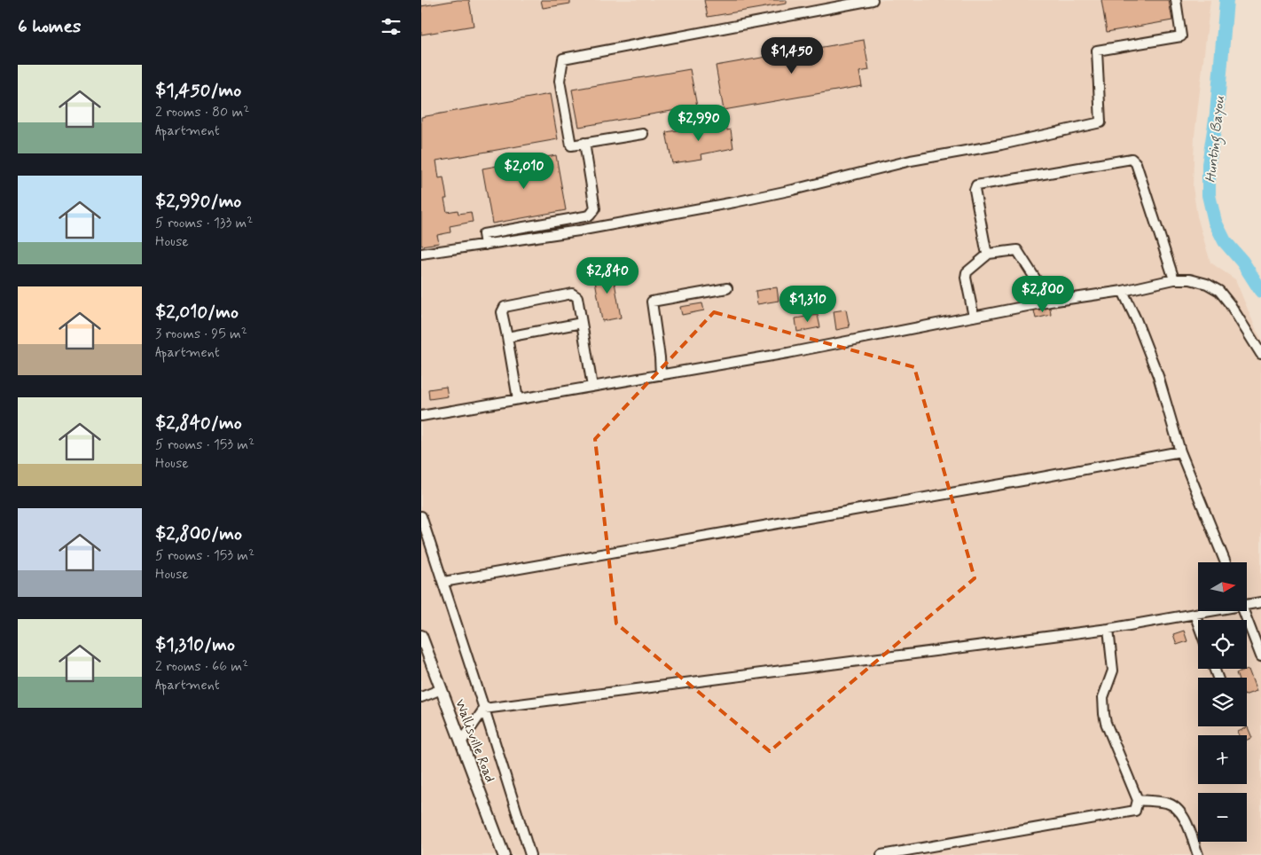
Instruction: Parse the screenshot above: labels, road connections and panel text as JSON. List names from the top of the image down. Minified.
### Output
{"streets":{"main road":["Wallisville Road"]},"water":["Hunting Bayou"],"north":"right","page":{"heading":"6 homes","price":["$1,450","$2,990","$2,010","$2,840","$2,800","$1,310"],"list":[{"name":"$1,450/mo","note":"2 rooms · 80 m² · Apartment"},{"name":"$2,990/mo","note":"5 rooms · 133 m² · House"},{"name":"$2,010/mo","note":"3 rooms · 95 m² · Apartment"},{"name":"$2,840/mo","note":"5 rooms · 153 m² · House"},{"name":"$2,800/mo","note":"5 rooms · 153 m² · House"},{"name":"$1,310/mo","note":"2 rooms · 66 m² · Apartment"}],"map_buttons":["+","−"]}}
